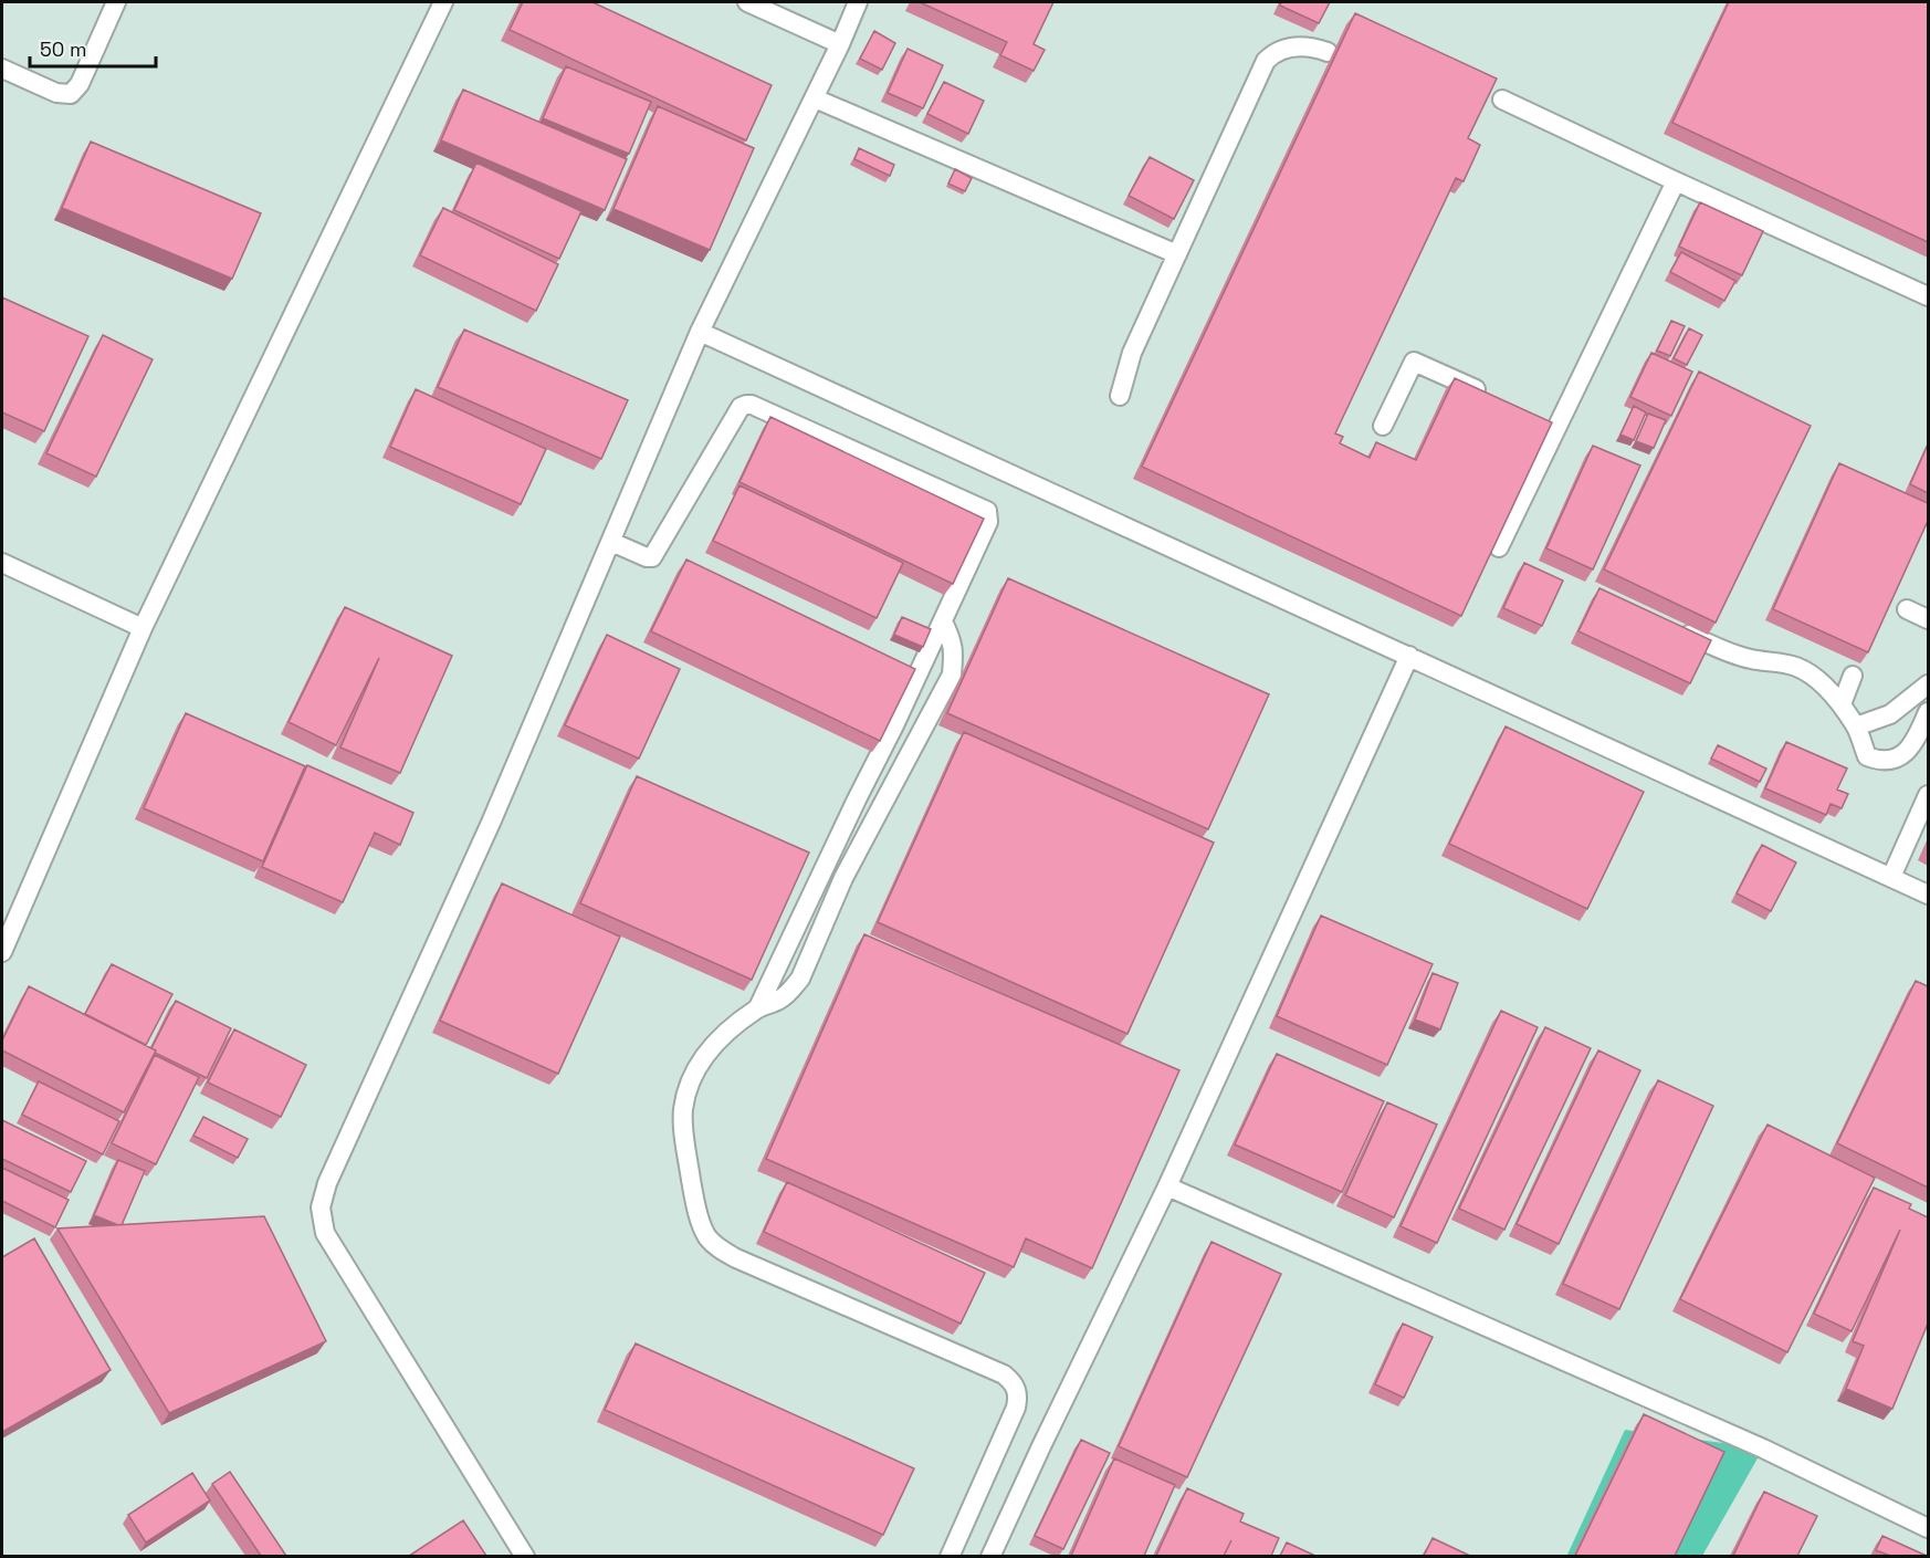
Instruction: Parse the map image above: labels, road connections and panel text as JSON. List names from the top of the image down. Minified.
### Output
{"scale_bar":"50 m"}
